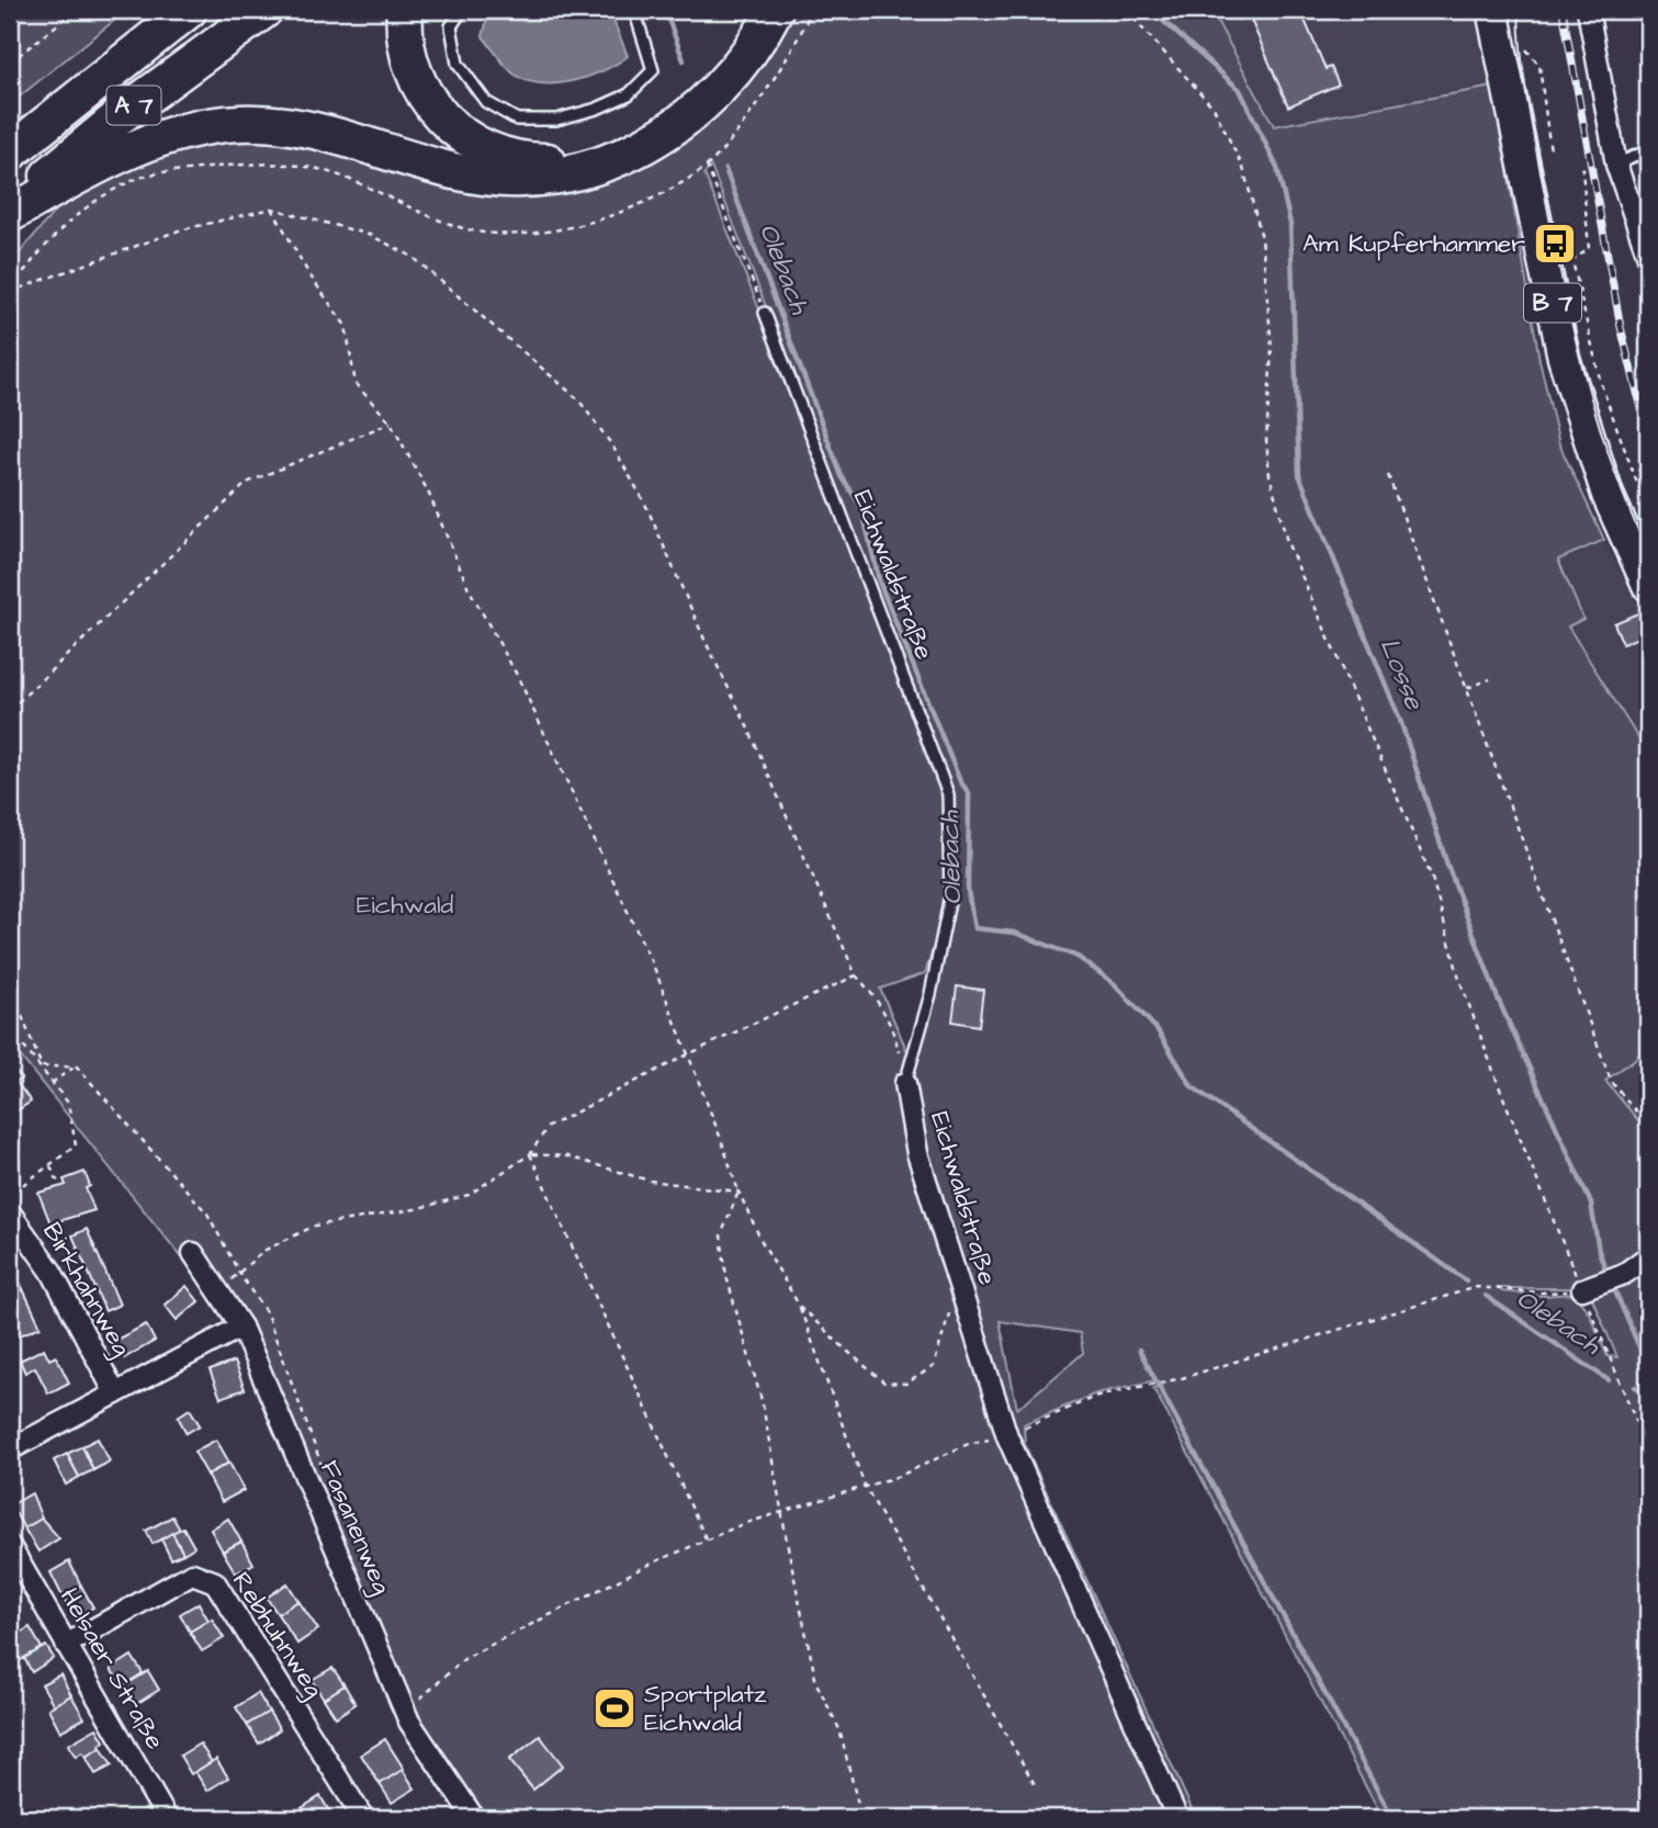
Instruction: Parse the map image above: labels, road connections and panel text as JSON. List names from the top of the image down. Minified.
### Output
{"streets":{"highway":["A 7"],"main road":["B 7"],"street":["Eichwaldstraße","Birkhahnweg","Fasanenweg","Rebhuhnweg","Helsaer Straße"]},"crossings":[["Rebhuhnweg","Helsaer Straße"]],"water":["Olebach","Losse"],"parks":["Eichwald"],"places":{"bus stop":["Am Kupferhammer"],"sports":["Sportplatz Eichwald"]}}
